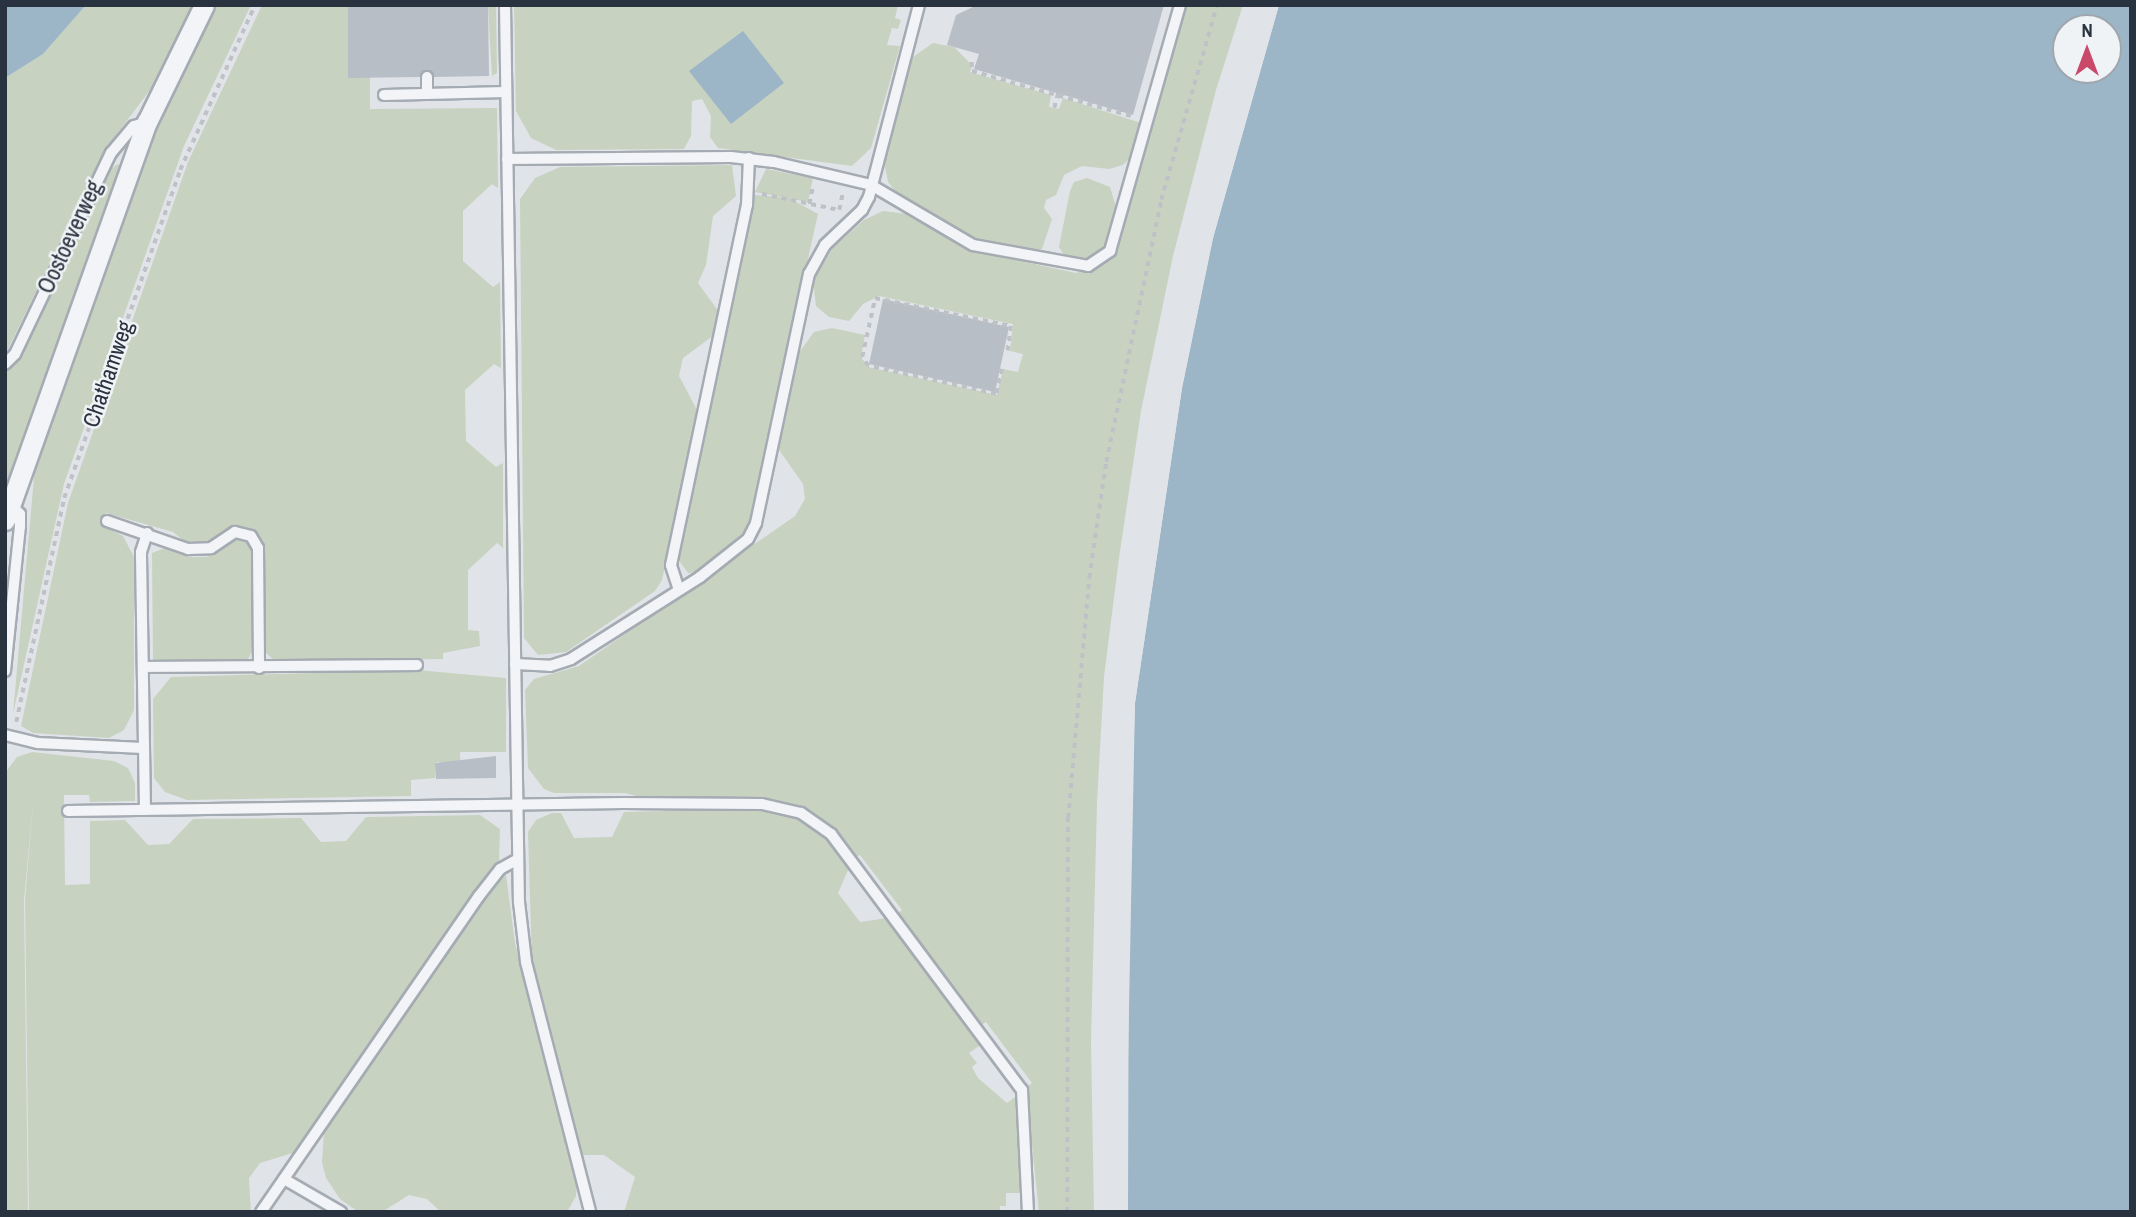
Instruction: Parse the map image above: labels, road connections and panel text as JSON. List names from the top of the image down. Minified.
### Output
{"streets":{"street":["Chathamweg"],"lane":["Oostoeverweg"]},"crossings":[["Oostoeverweg","Chathamweg"]],"north":"top"}
